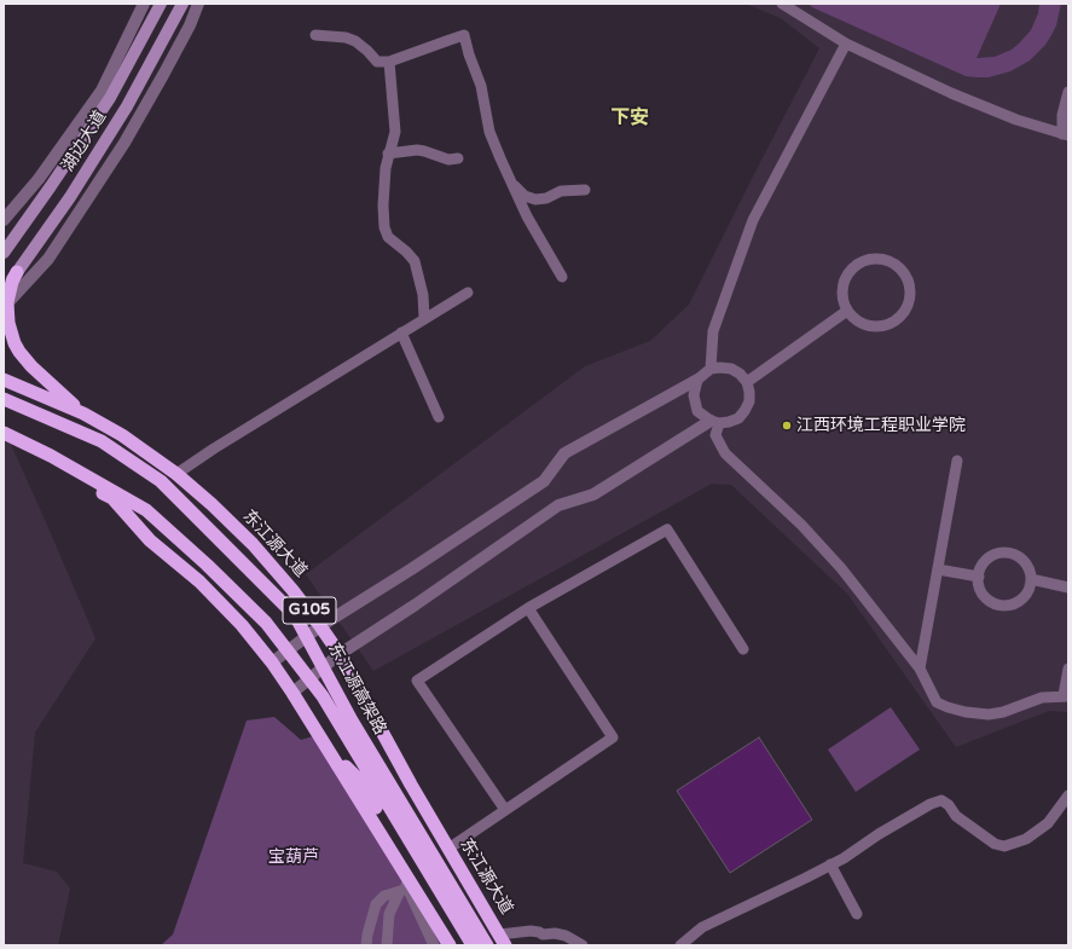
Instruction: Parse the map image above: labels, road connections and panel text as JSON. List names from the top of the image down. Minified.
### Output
{"streets":{"highway":["东江源大道","G105","东江源高架路"],"main road":["湖边大道"]},"districts":["下安"],"parks":["宝葫芦"],"places":["江西环境工程职业学院"]}
